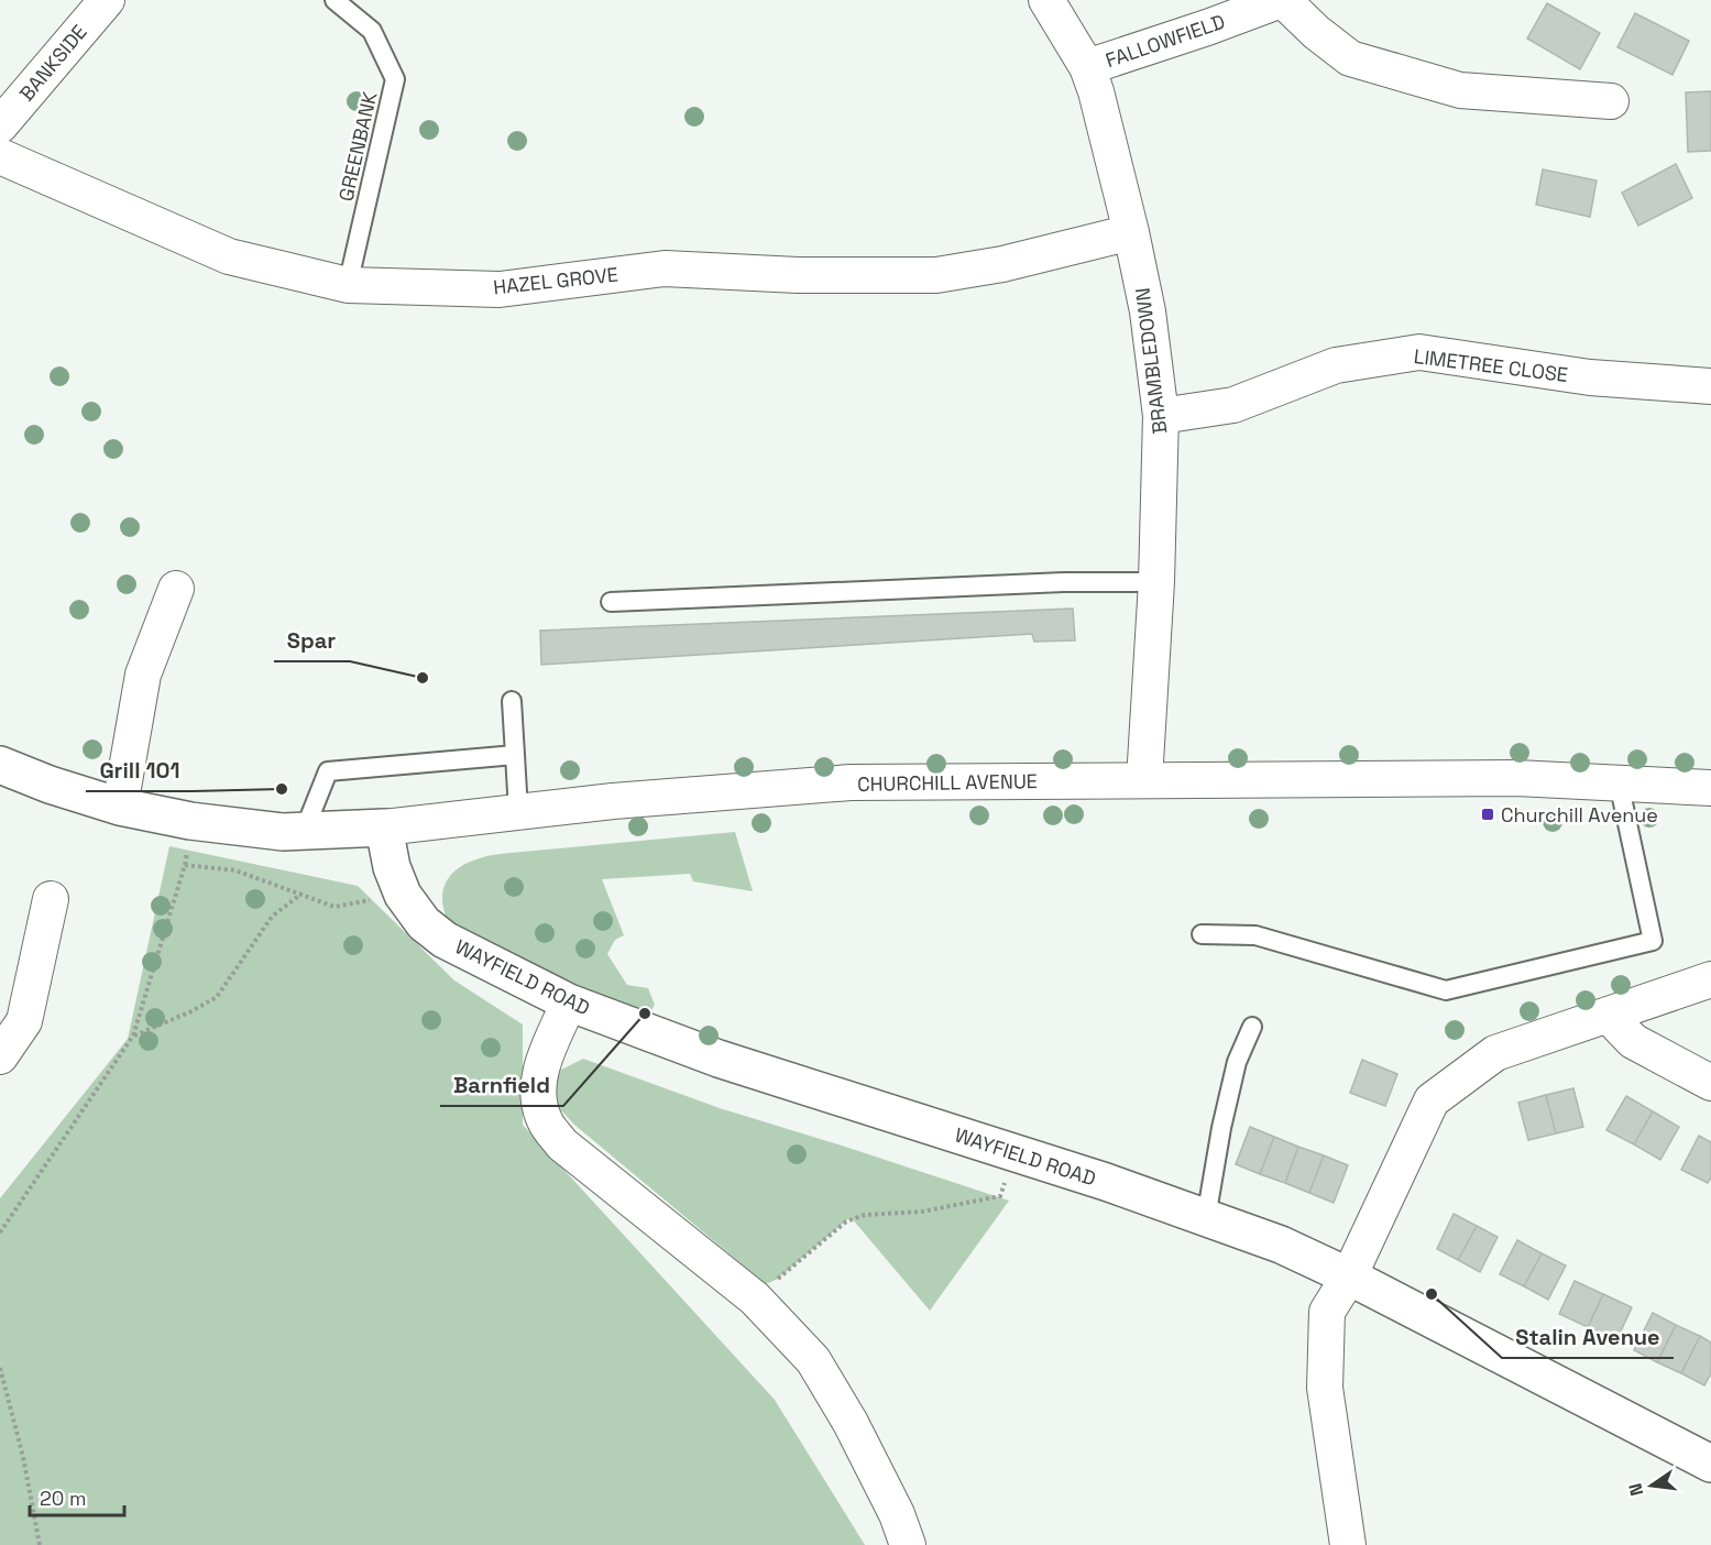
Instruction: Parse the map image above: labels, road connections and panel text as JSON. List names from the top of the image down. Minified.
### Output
{"streets":{"street":["FALLOWFIELD","BANKSIDE","HAZEL GROVE","BRAMBLEDOWN","LIMETREE CLOSE","CHURCHILL AVENUE","WAYFIELD ROAD"],"lane":["GREENBANK"]},"crossings":[["FALLOWFIELD","BRAMBLEDOWN"],["GREENBANK","HAZEL GROVE"],["HAZEL GROVE","BRAMBLEDOWN"],["BRAMBLEDOWN","LIMETREE CLOSE"],["BRAMBLEDOWN","CHURCHILL AVENUE"],["CHURCHILL AVENUE","WAYFIELD ROAD"]],"places":{"other":["Spar","Grill 101","Barnfield","Stalin Avenue"],"transit":["Churchill Avenue"]},"scale_bar":"20 m","north":"left"}
